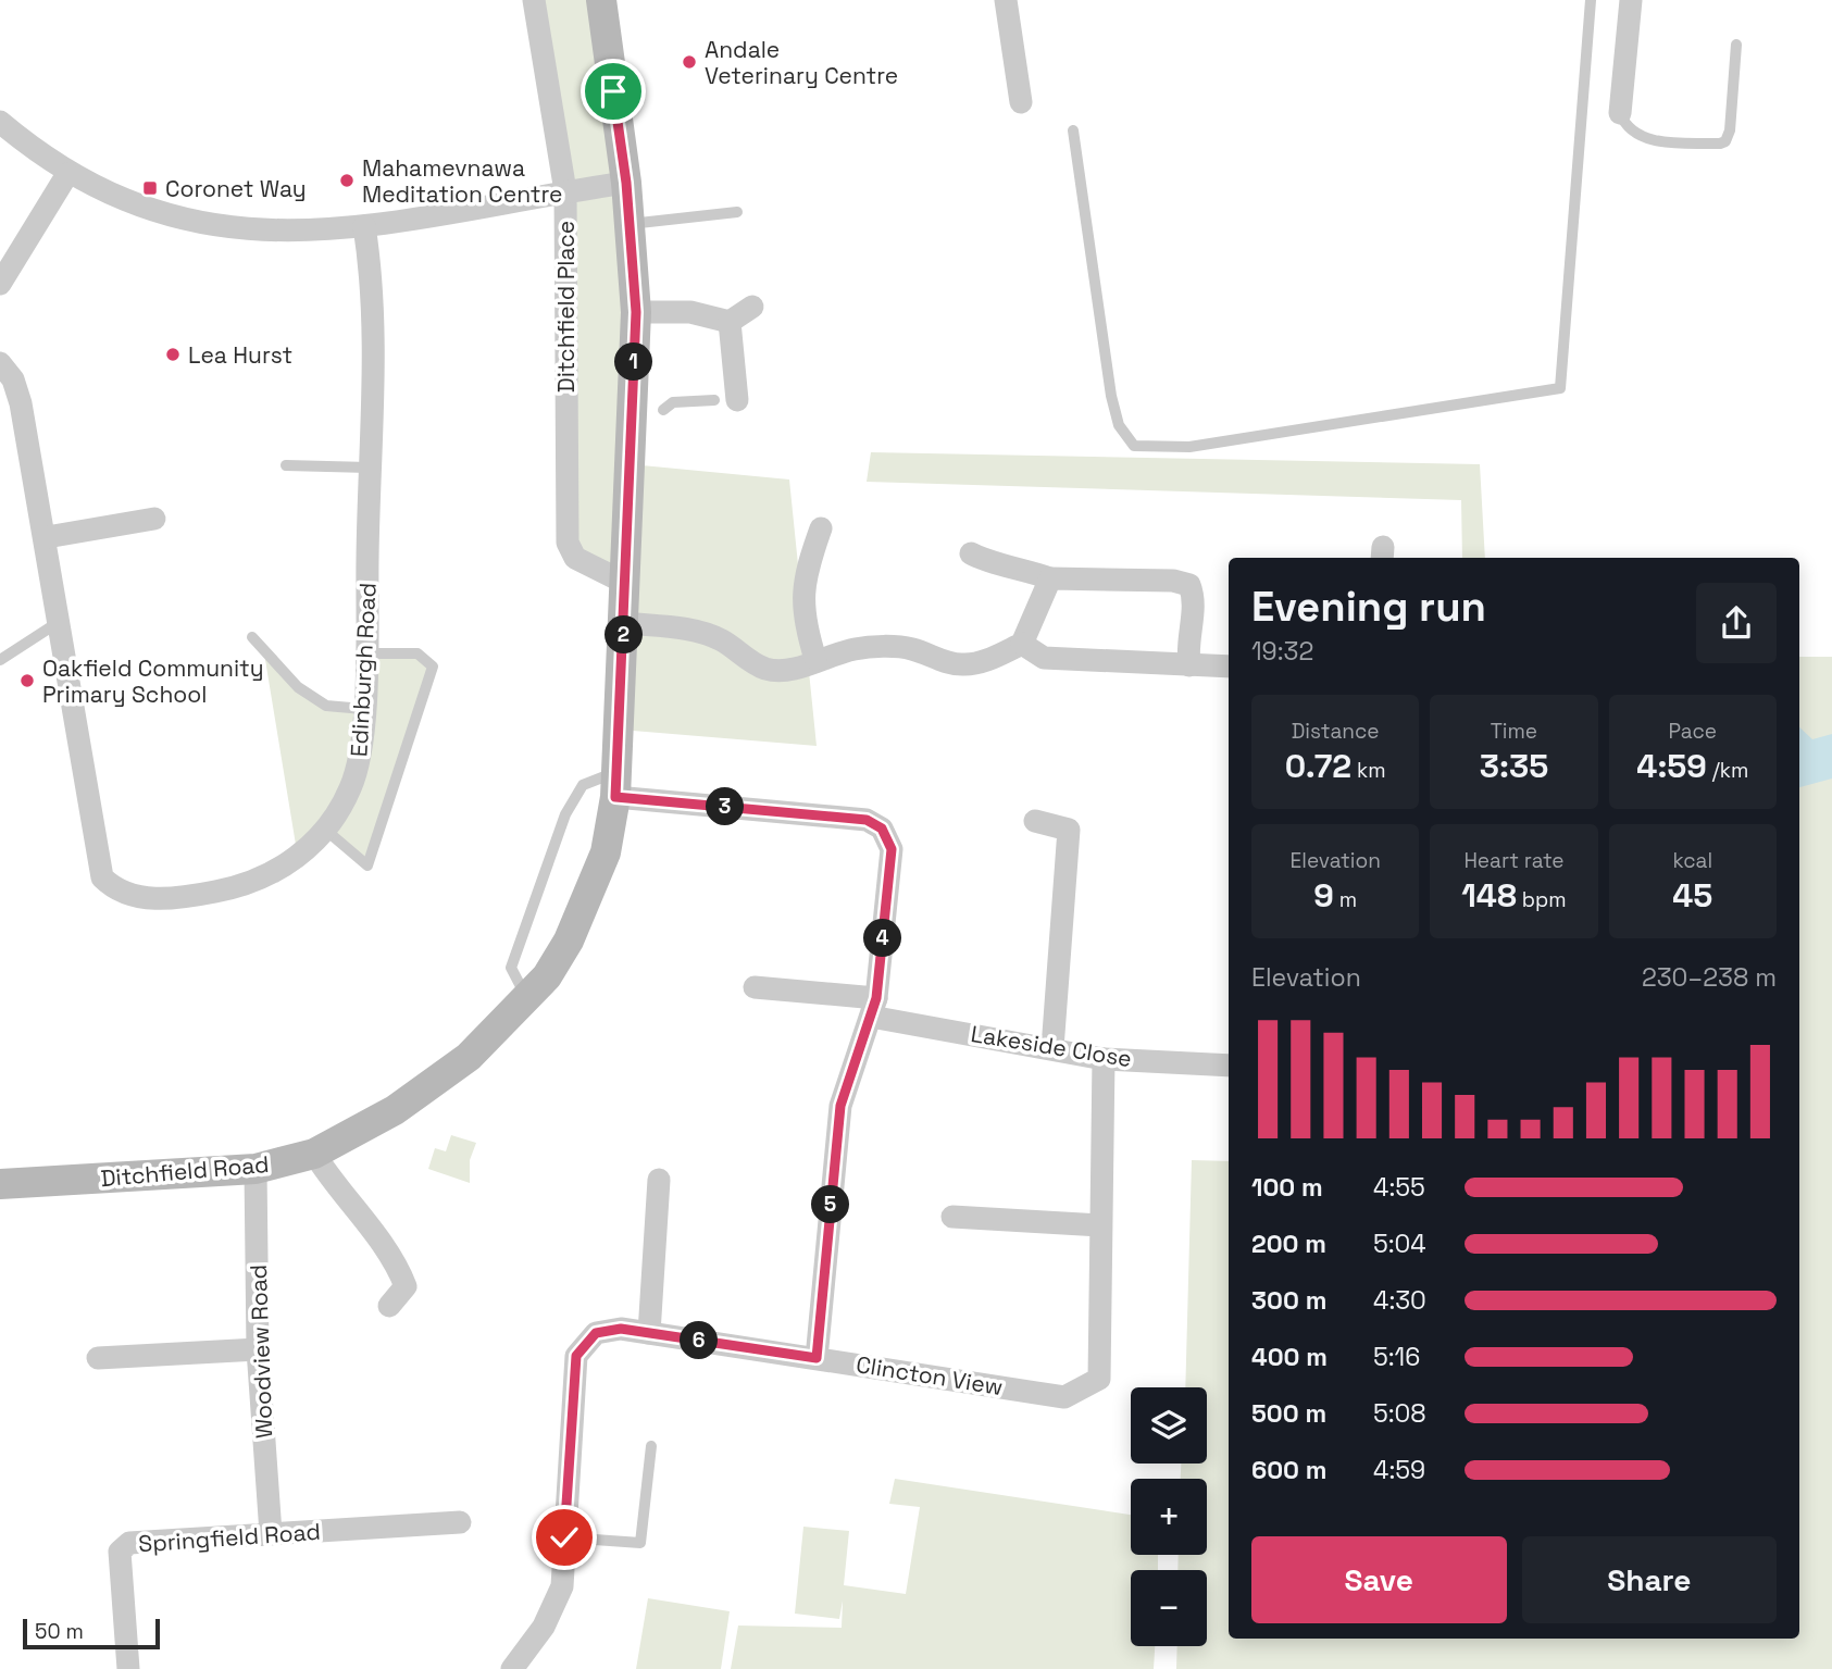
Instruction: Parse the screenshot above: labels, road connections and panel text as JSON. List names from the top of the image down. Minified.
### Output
{"streets":{"street":["Ditchfield Place","Edinburgh Road","Lakeside Close","Ditchfield Road","Woodview Road","Clincton View","Springfield Road"]},"crossings":[["Ditchfield Place","Ditchfield Road"],["Lakeside Close","Clincton View"],["Ditchfield Road","Woodview Road"],["Woodview Road","Springfield Road"]],"places":{"other":["Andale Veterinary Centre","Mahamevnawa Meditation Centre","Lea Hurst","Oakfield Community Primary School"],"transit":["Coronet Way"]},"scale_bar":"50 m","page":{"pins":["1","2","3","4","5","6"],"heading":["Evening run","19:32"],"stats":[["Distance","0.72 km"],["Time","3:35"],["Pace","4:59 /km"],["Elevation","9 m"],["Heart rate","148 bpm"],["kcal","45"]],"chart":["Elevation","230–238 m"],"list":[{"name":"100 m","note":"4:55"},{"name":"200 m","note":"5:04"},{"name":"300 m","note":"4:30"},{"name":"400 m","note":"5:16"},{"name":"500 m","note":"5:08"},{"name":"600 m","note":"4:59"}],"map_buttons":["+","−"],"buttons":["Save","Share"],"scale":"50 m"}}
